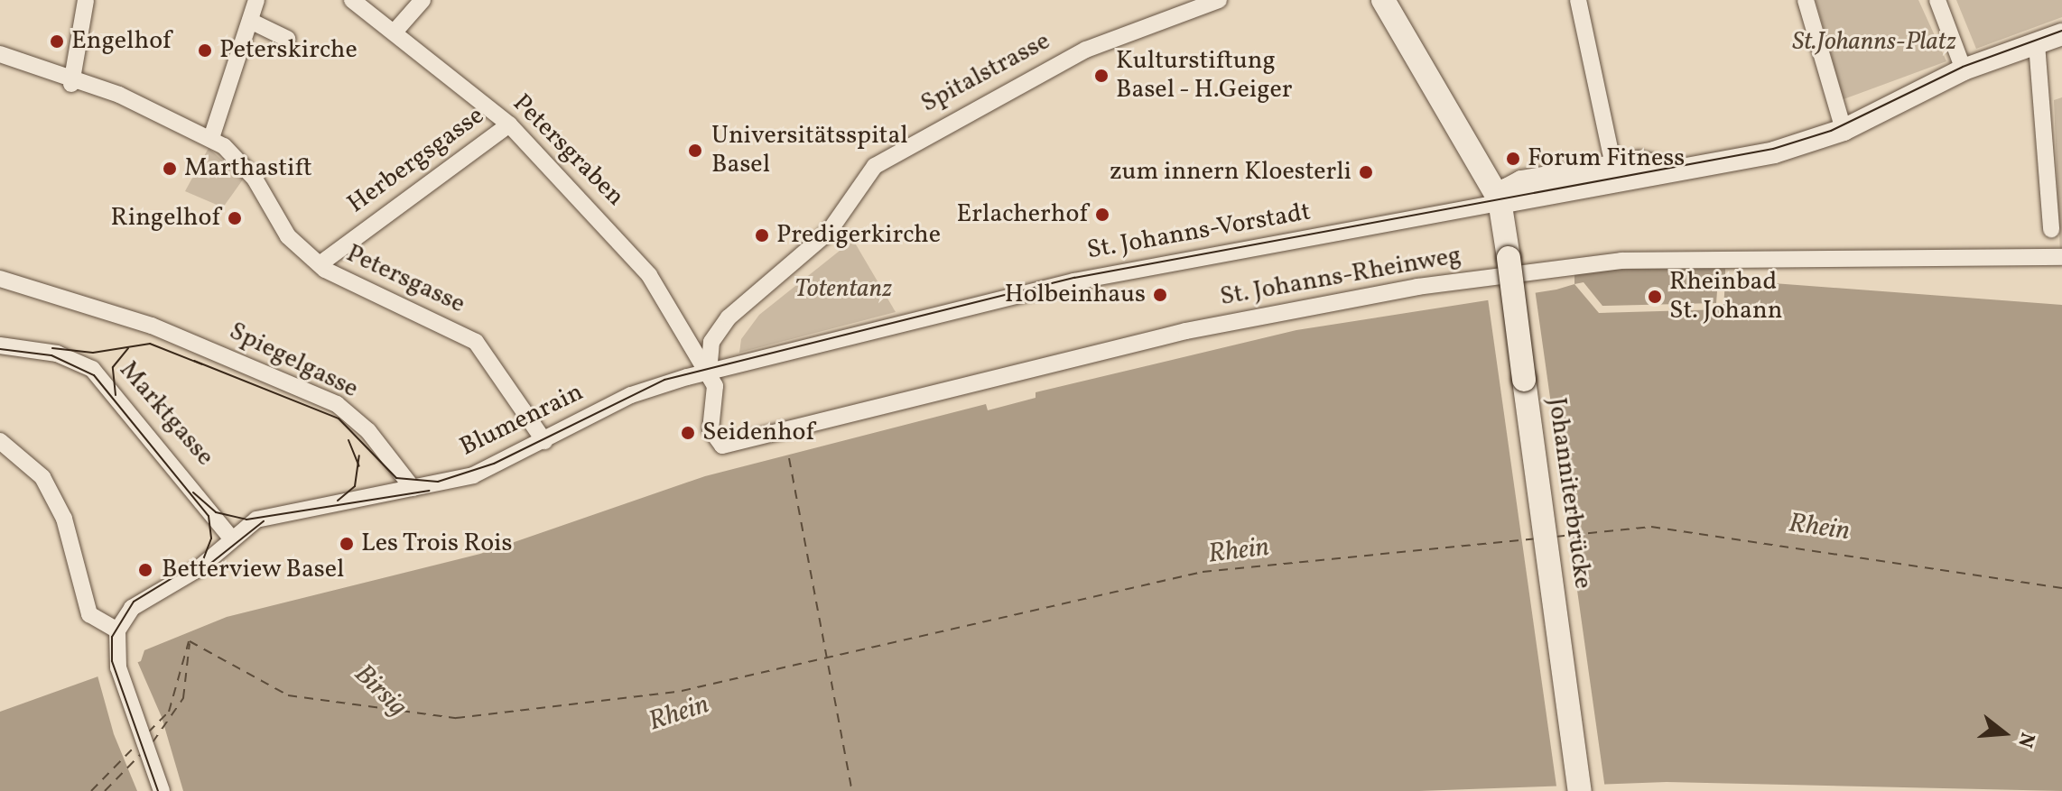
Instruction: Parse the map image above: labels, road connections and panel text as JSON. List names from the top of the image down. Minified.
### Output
{"streets":{"main road":["Johanniterbrücke"],"street":["Spitalstrasse","Petersgraben","Herbergsgasse","St. Johanns-Vorstadt","St. Johanns-Rheinweg","Petersgasse","Spiegelgasse","Marktgasse","Blumenrain"]},"crossings":[["Spitalstrasse","Petersgraben"],["Spitalstrasse","St. Johanns-Vorstadt"],["Spitalstrasse","St. Johanns-Rheinweg"],["Spitalstrasse","Blumenrain"],["Petersgraben","Herbergsgasse"],["Petersgraben","St. Johanns-Vorstadt"],["Petersgraben","St. Johanns-Rheinweg"],["Petersgraben","Blumenrain"],["Herbergsgasse","Petersgasse"],["St. Johanns-Vorstadt","St. Johanns-Rheinweg"],["St. Johanns-Vorstadt","Blumenrain"],["St. Johanns-Vorstadt","Johanniterbrücke"],["St. Johanns-Rheinweg","Blumenrain"],["Petersgasse","Blumenrain"],["Spiegelgasse","Blumenrain"],["Marktgasse","Blumenrain"]],"water":["Rhein","Birsig"],"parks":["St.Johanns-Platz","Totentanz"],"places":["Engelhof","Peterskirche","Kulturstiftung Basel - H.Geiger","Universitätsspital Basel","Forum Fitness","Marthastift","zum innern Kloesterli","Erlacherhof","Ringelhof","Predigerkirche","Holbeinhaus","Rheinbad St. Johann","Seidenhof","Les Trois Rois","Betterview Basel"],"north":"right"}
